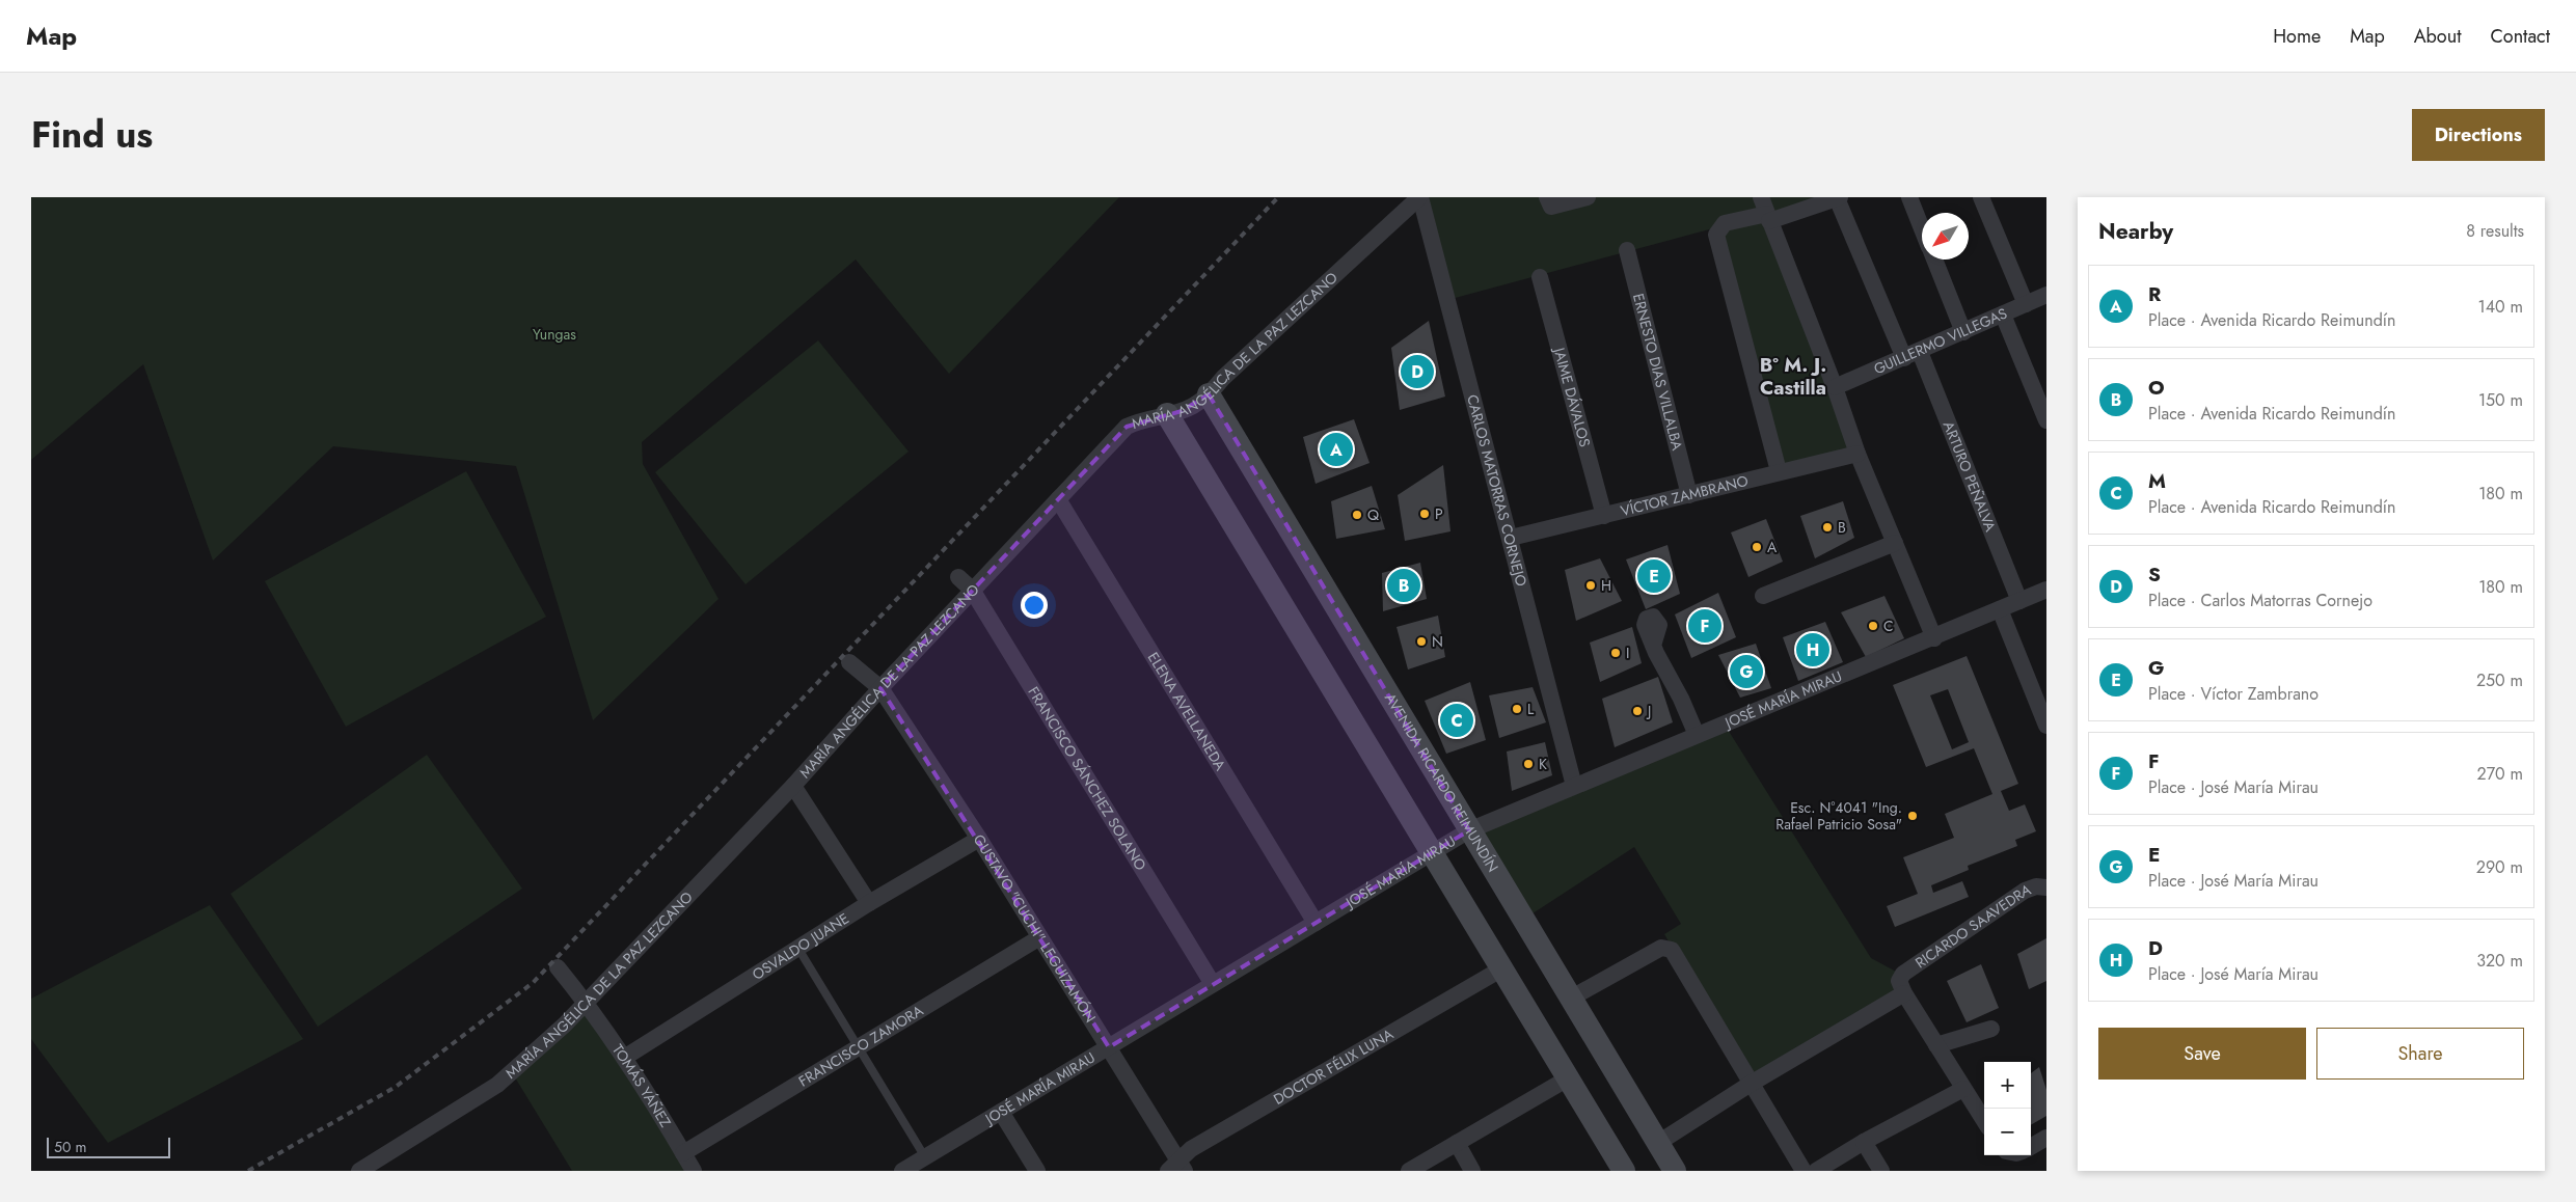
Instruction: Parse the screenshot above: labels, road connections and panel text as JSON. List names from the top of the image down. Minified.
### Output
{"streets":{"street":["GUILLERMO VILLEGAS","MARÍA ANGÉLICA DE LA PAZ LEZCANO","ERNESTO DIAS VILLALBA","JAIME DÁVALOS","ARTURO PEÑALVA","CARLOS MATORRAS CORNEJO","VÍCTOR ZAMBRANO","JOSÉ MARÍA MIRAU","ELENA AVELLANEDA","FRANCISCO SÁNCHEZ SOLANO","AVENIDA RICARDO REIMUNDÍN","RICARDO SAAVEDRA","GUSTAVO \"CUCHI\" LEGUIZAMÓN","OSVALDO JUANE","FRANCISCO ZAMORA","DOCTOR FÉLIX LUNA","TOMÁS YÁÑEZ"]},"crossings":[["GUILLERMO VILLEGAS","ARTURO PEÑALVA"],["MARÍA ANGÉLICA DE LA PAZ LEZCANO","CARLOS MATORRAS CORNEJO"],["MARÍA ANGÉLICA DE LA PAZ LEZCANO","ELENA AVELLANEDA"],["MARÍA ANGÉLICA DE LA PAZ LEZCANO","FRANCISCO SÁNCHEZ SOLANO"],["MARÍA ANGÉLICA DE LA PAZ LEZCANO","AVENIDA RICARDO REIMUNDÍN"],["MARÍA ANGÉLICA DE LA PAZ LEZCANO","GUSTAVO \"CUCHI\" LEGUIZAMÓN"],["MARÍA ANGÉLICA DE LA PAZ LEZCANO","TOMÁS YÁÑEZ"],["ERNESTO DIAS VILLALBA","VÍCTOR ZAMBRANO"],["JAIME DÁVALOS","VÍCTOR ZAMBRANO"],["ARTURO PEÑALVA","JOSÉ MARÍA MIRAU"],["CARLOS MATORRAS CORNEJO","VÍCTOR ZAMBRANO"],["CARLOS MATORRAS CORNEJO","JOSÉ MARÍA MIRAU"],["JOSÉ MARÍA MIRAU","ELENA AVELLANEDA"],["JOSÉ MARÍA MIRAU","FRANCISCO SÁNCHEZ SOLANO"],["JOSÉ MARÍA MIRAU","AVENIDA RICARDO REIMUNDÍN"],["JOSÉ MARÍA MIRAU","GUSTAVO \"CUCHI\" LEGUIZAMÓN"],["GUSTAVO \"CUCHI\" LEGUIZAMÓN","OSVALDO JUANE"],["GUSTAVO \"CUCHI\" LEGUIZAMÓN","FRANCISCO ZAMORA"],["GUSTAVO \"CUCHI\" LEGUIZAMÓN","DOCTOR FÉLIX LUNA"],["OSVALDO JUANE","TOMÁS YÁÑEZ"],["FRANCISCO ZAMORA","TOMÁS YÁÑEZ"]],"districts":["Bº M. J. Castilla"],"parks":["Yungas"],"places":["P","Q","B","A","H","C","N","I","L","J","K","Esc. N°4041 \"Ing. Rafael Patricio Sosa\""],"scale_bar":"50 m","north":"bottom left","page":{"header":"Map","nav":["Home","Map","About","Contact"],"title":"Find us","buttons":["Directions",["Save","Share"]],"heading":["Nearby","8 results"],"list":[{"mark":"A","name":"R","note":"Place · Avenida Ricardo Reimundín","value":"140 m"},{"mark":"B","name":"O","note":"Place · Avenida Ricardo Reimundín","value":"150 m"},{"mark":"C","name":"M","note":"Place · Avenida Ricardo Reimundín","value":"180 m"},{"mark":"D","name":"S","note":"Place · Carlos Matorras Cornejo","value":"180 m"},{"mark":"E","name":"G","note":"Place · Víctor Zambrano","value":"250 m"},{"mark":"F","name":"F","note":"Place · José María Mirau","value":"270 m"},{"mark":"G","name":"E","note":"Place · José María Mirau","value":"290 m"},{"mark":"H","name":"D","note":"Place · José María Mirau","value":"320 m"}],"pins":["D","A","E","B","F","H","G","C"],"map_buttons":["+","−"],"scale":"50 m"}}
